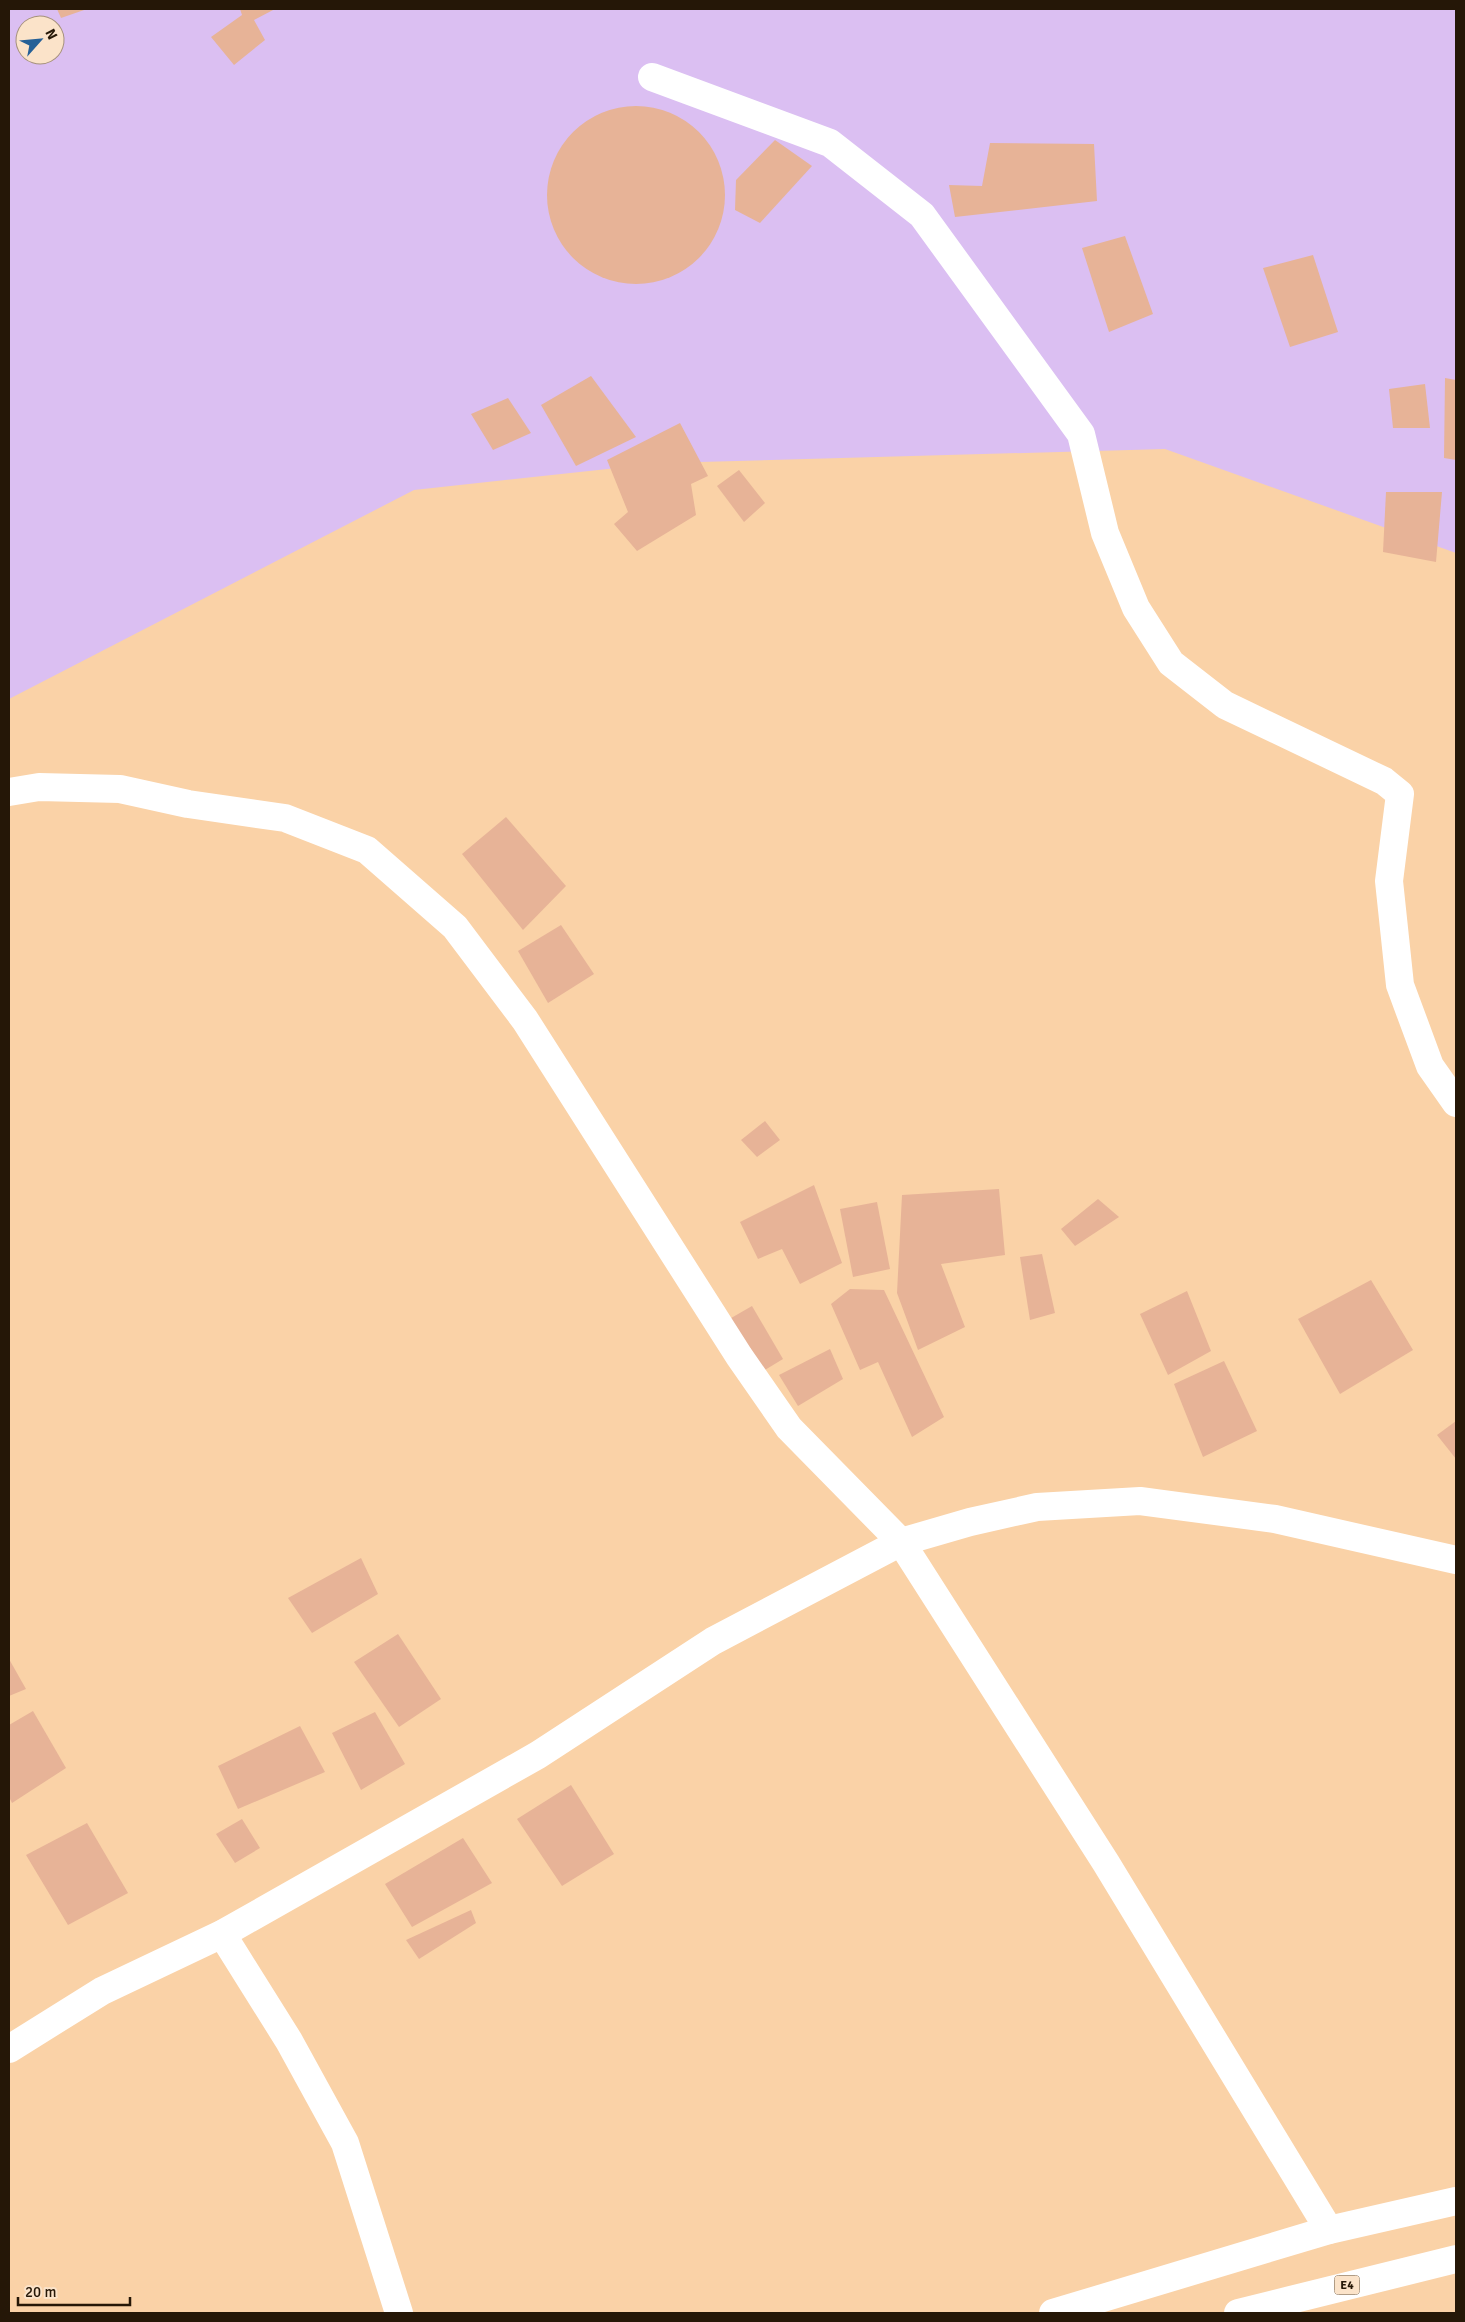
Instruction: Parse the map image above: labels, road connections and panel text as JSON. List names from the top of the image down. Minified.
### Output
{"streets":{"main road":["E4"]},"scale_bar":"20 m","north":"top right"}
